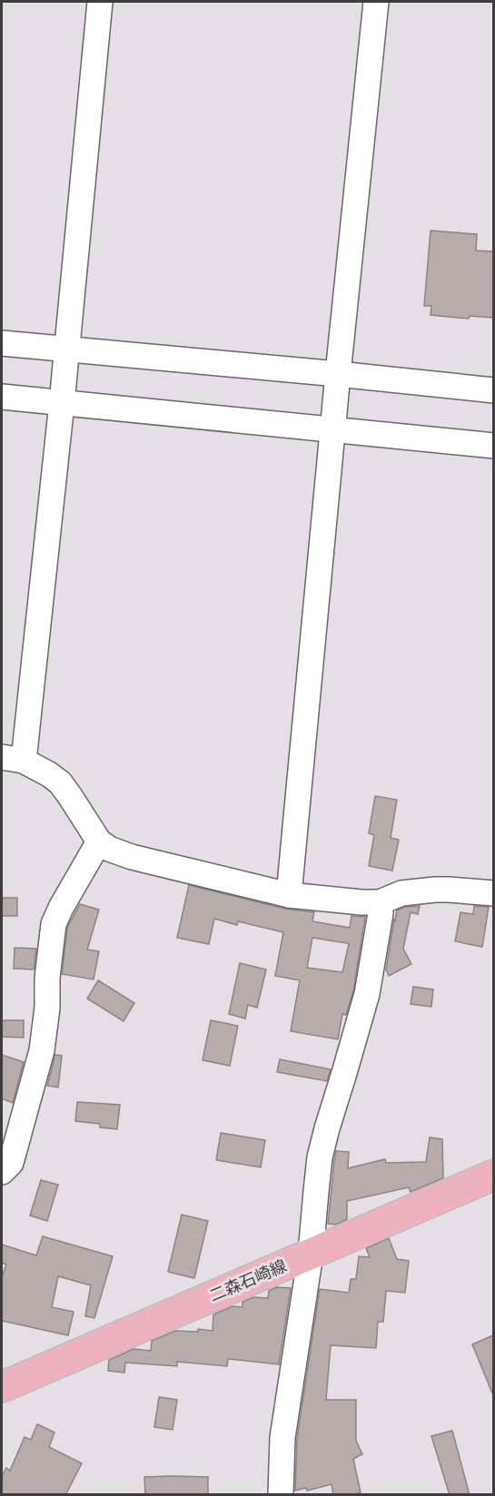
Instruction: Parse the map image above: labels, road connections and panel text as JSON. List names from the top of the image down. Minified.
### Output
{"streets":{"main road":["二森石崎線"]}}
